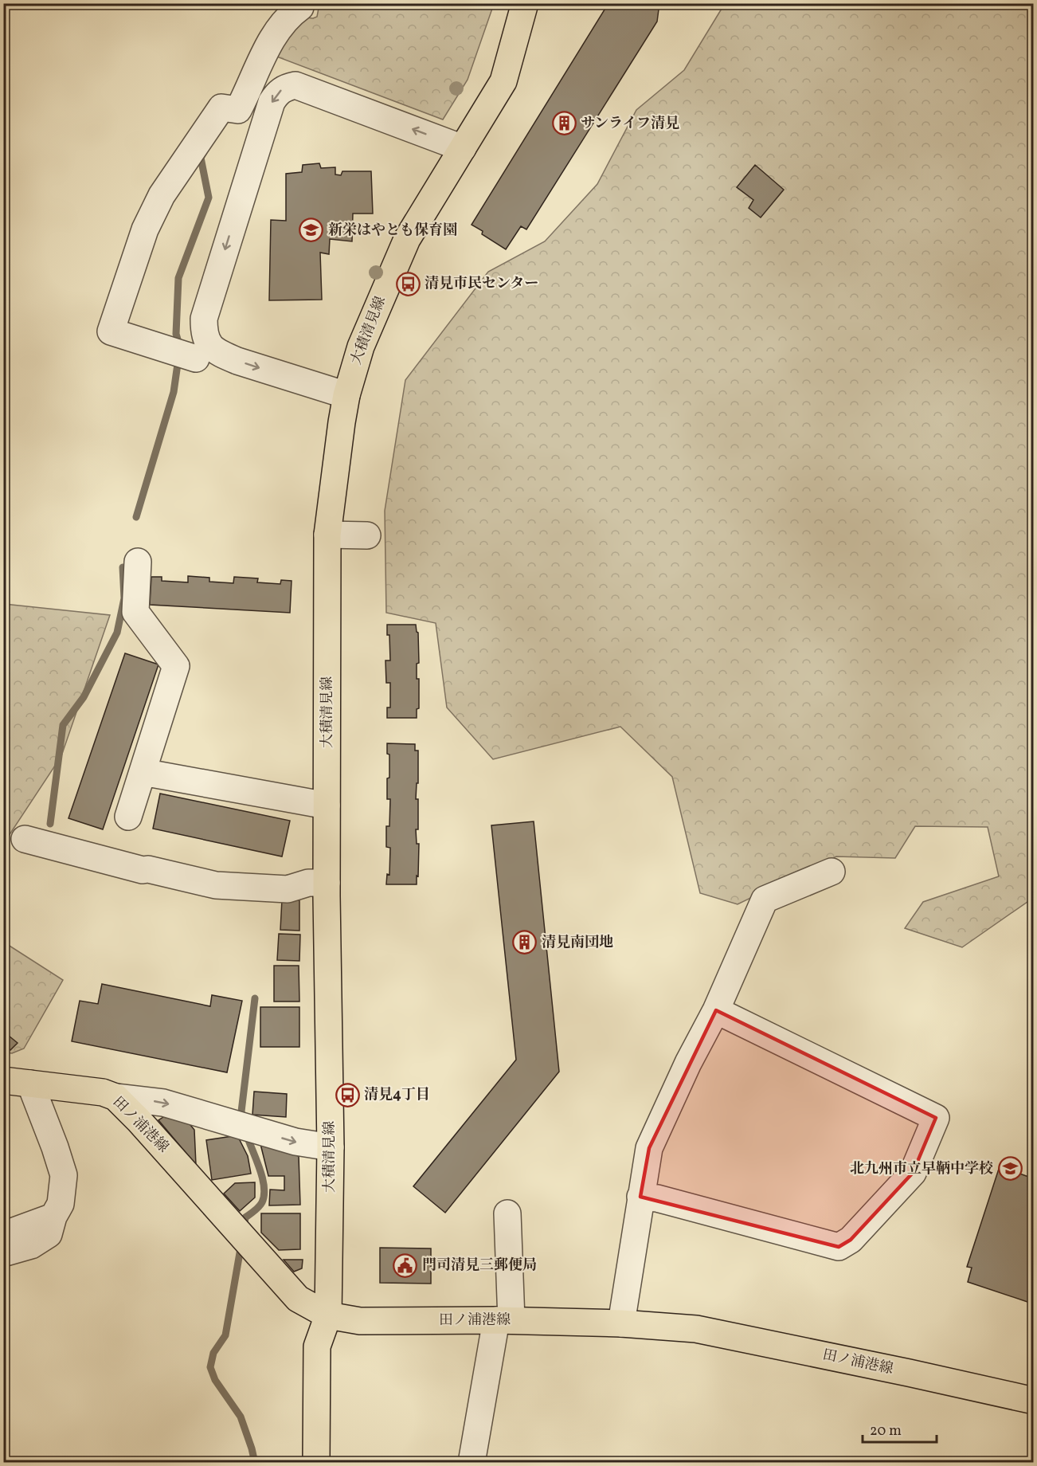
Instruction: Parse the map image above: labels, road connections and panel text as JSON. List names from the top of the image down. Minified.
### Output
{"streets":{"main road":["大積清見線","田ノ浦港線"]},"crossings":[["大積清見線","田ノ浦港線"]],"places":{"building":["サンライフ清見","清見南団地"],"school or university":["新栄はやとも保育園","北九州市立早鞆中学校"],"bus stop":["清見市民センター","清見4丁目"],"public building":["門司清見三郵便局"]},"scale_bar":"20 m"}
